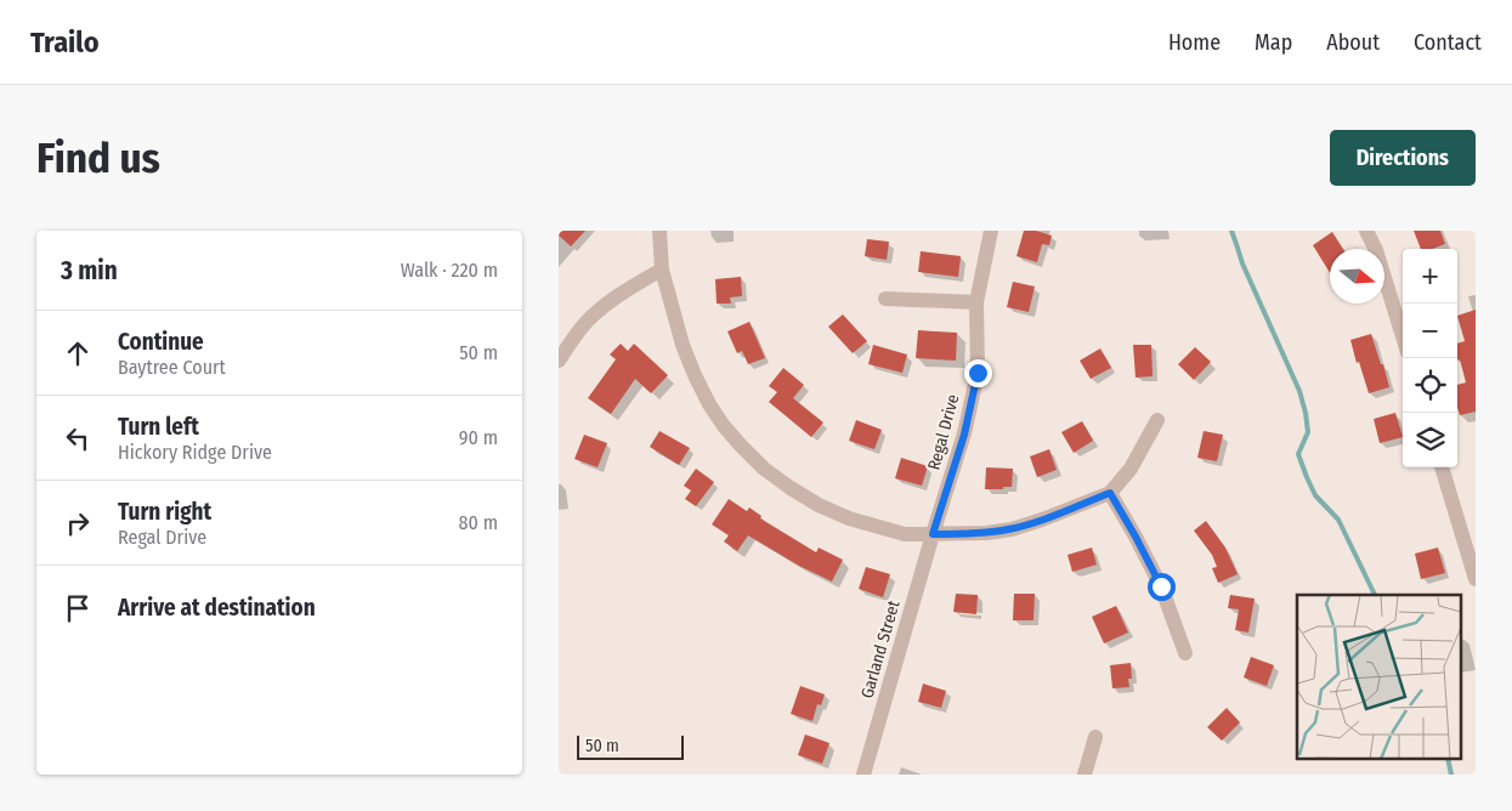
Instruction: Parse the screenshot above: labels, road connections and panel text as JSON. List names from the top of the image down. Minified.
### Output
{"streets":{"street":["Regal Drive","Garland Street"]},"crossings":[["Regal Drive","Garland Street"]],"scale_bar":"50 m","north":"right","page":{"header":"Trailo","nav":["Home","Map","About","Contact"],"buttons":"Directions","title":"Find us","heading":["3 min","Walk · 220 m"],"map_buttons":["+","−"],"list":[["Continue","Baytree Court","50 m"],["Turn left","Hickory Ridge Drive","90 m"],["Turn right","Regal Drive","80 m"],"Arrive at destination"],"scale":"50 m"}}
